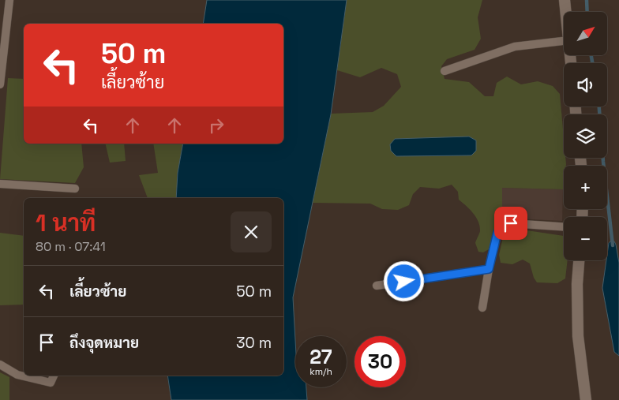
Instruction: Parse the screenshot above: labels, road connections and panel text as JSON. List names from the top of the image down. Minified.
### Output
{"north":"top right","page":{"map_buttons":["+","−"],"turn":["50 m","เลี้ยวซ้าย"],"heading":["1 นาที","80 m · 07:41"],"list":[{"name":"เลี้ยวซ้าย","value":"50 m"},{"name":"ถึงจุดหมาย","value":"30 m"}],"speed":"27 km/h","limit":"30"}}
